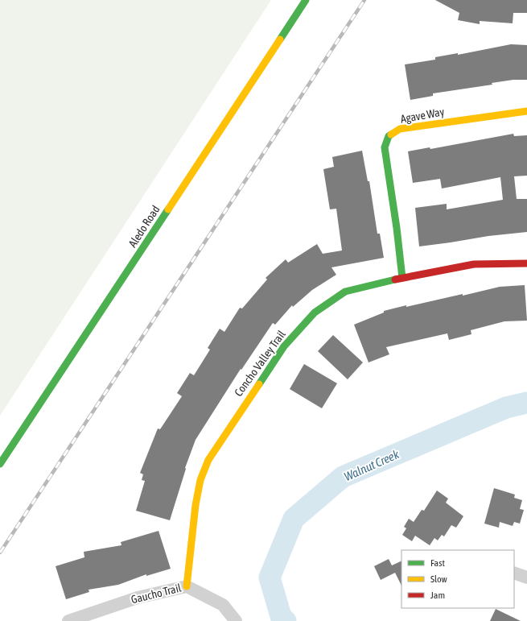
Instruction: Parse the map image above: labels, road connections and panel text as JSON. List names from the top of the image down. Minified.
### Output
{"streets":{"street":["Agave Way","Aledo Road","Concho Valley Trail","Gaucho Trail"]},"crossings":[["Agave Way","Concho Valley Trail"],["Concho Valley Trail","Gaucho Trail"]],"water":["Walnut Creek"],"legend":["Fast","Slow","Jam"]}
